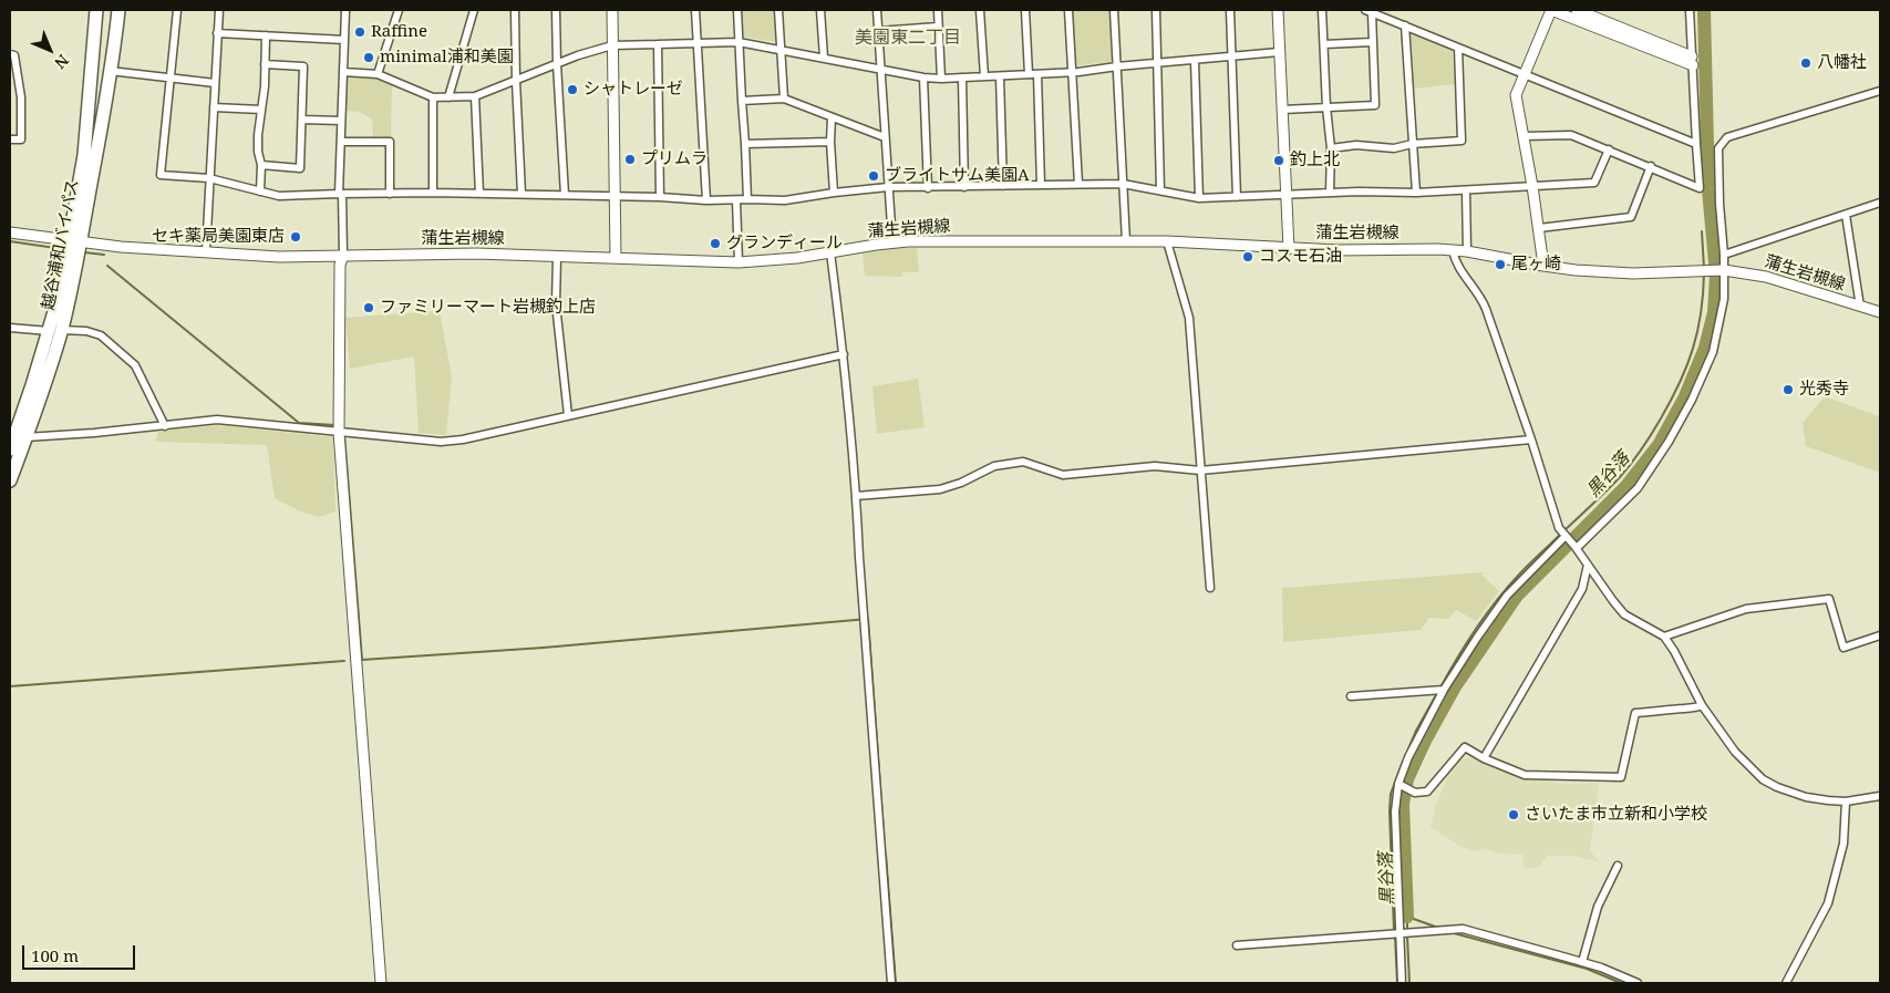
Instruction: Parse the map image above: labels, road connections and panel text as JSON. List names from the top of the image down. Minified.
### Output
{"streets":{"highway":["越谷浦和バイパス"],"main road":["蒲生岩槻線"]},"crossings":[["蒲生岩槻線","越谷浦和バイパス"]],"districts":["美園東二丁目"],"water":["黒谷落"],"places":["Raffine","minimal浦和美園","八幡社","シャトレーゼ","プリムラ","釣上北","ブライトサム美園A","セキ薬局美園東店","グランディール","コスモ石油","尾ヶ崎","ファミリーマート岩槻釣上店","光秀寺","さいたま市立新和小学校"],"scale_bar":"100 m","north":"bottom right"}
